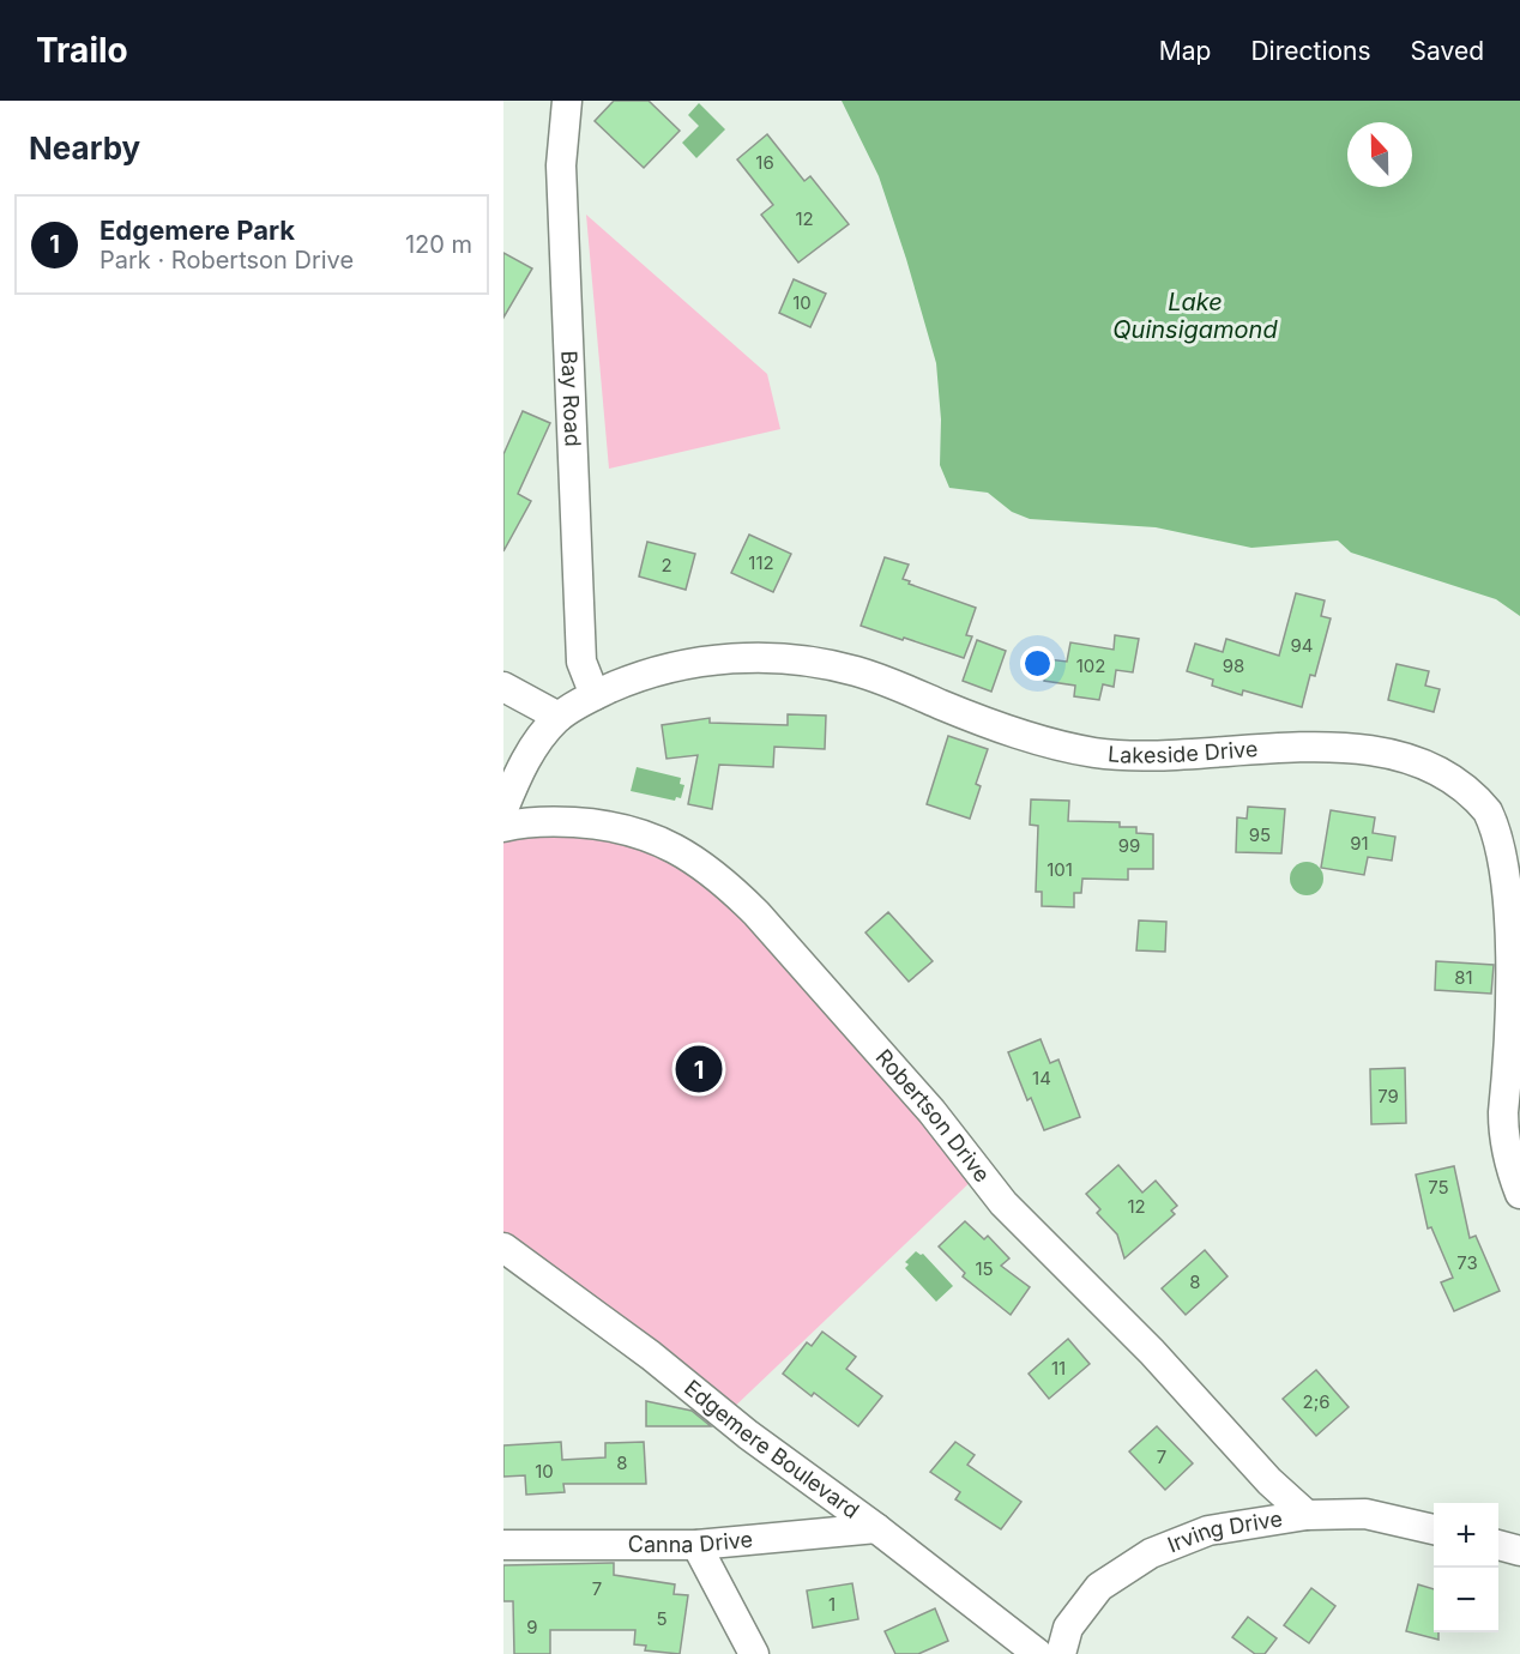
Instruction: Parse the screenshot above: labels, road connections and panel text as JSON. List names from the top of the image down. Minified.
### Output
{"streets":{"street":["Bay Road","Lakeside Drive","Robertson Drive","Edgemere Boulevard","Irving Drive","Canna Drive"]},"crossings":[["Bay Road","Lakeside Drive"],["Robertson Drive","Irving Drive"],["Edgemere Boulevard","Canna Drive"]],"water":["Lake Quinsigamond"],"house_numbers":["16","12","10","112","2","94","102","98","95","91","99","101","81","14","79","75","12","73","15","8","11","2;6","7","8","10","7","1","5","9"],"north":"top","page":{"header":"Trailo","nav":["Map","Directions","Saved"],"heading":"Nearby","list":[{"mark":"1","name":"Edgemere Park","note":"Park · Robertson Drive","value":"120 m"}],"pins":"1","map_buttons":["+","−"]}}
